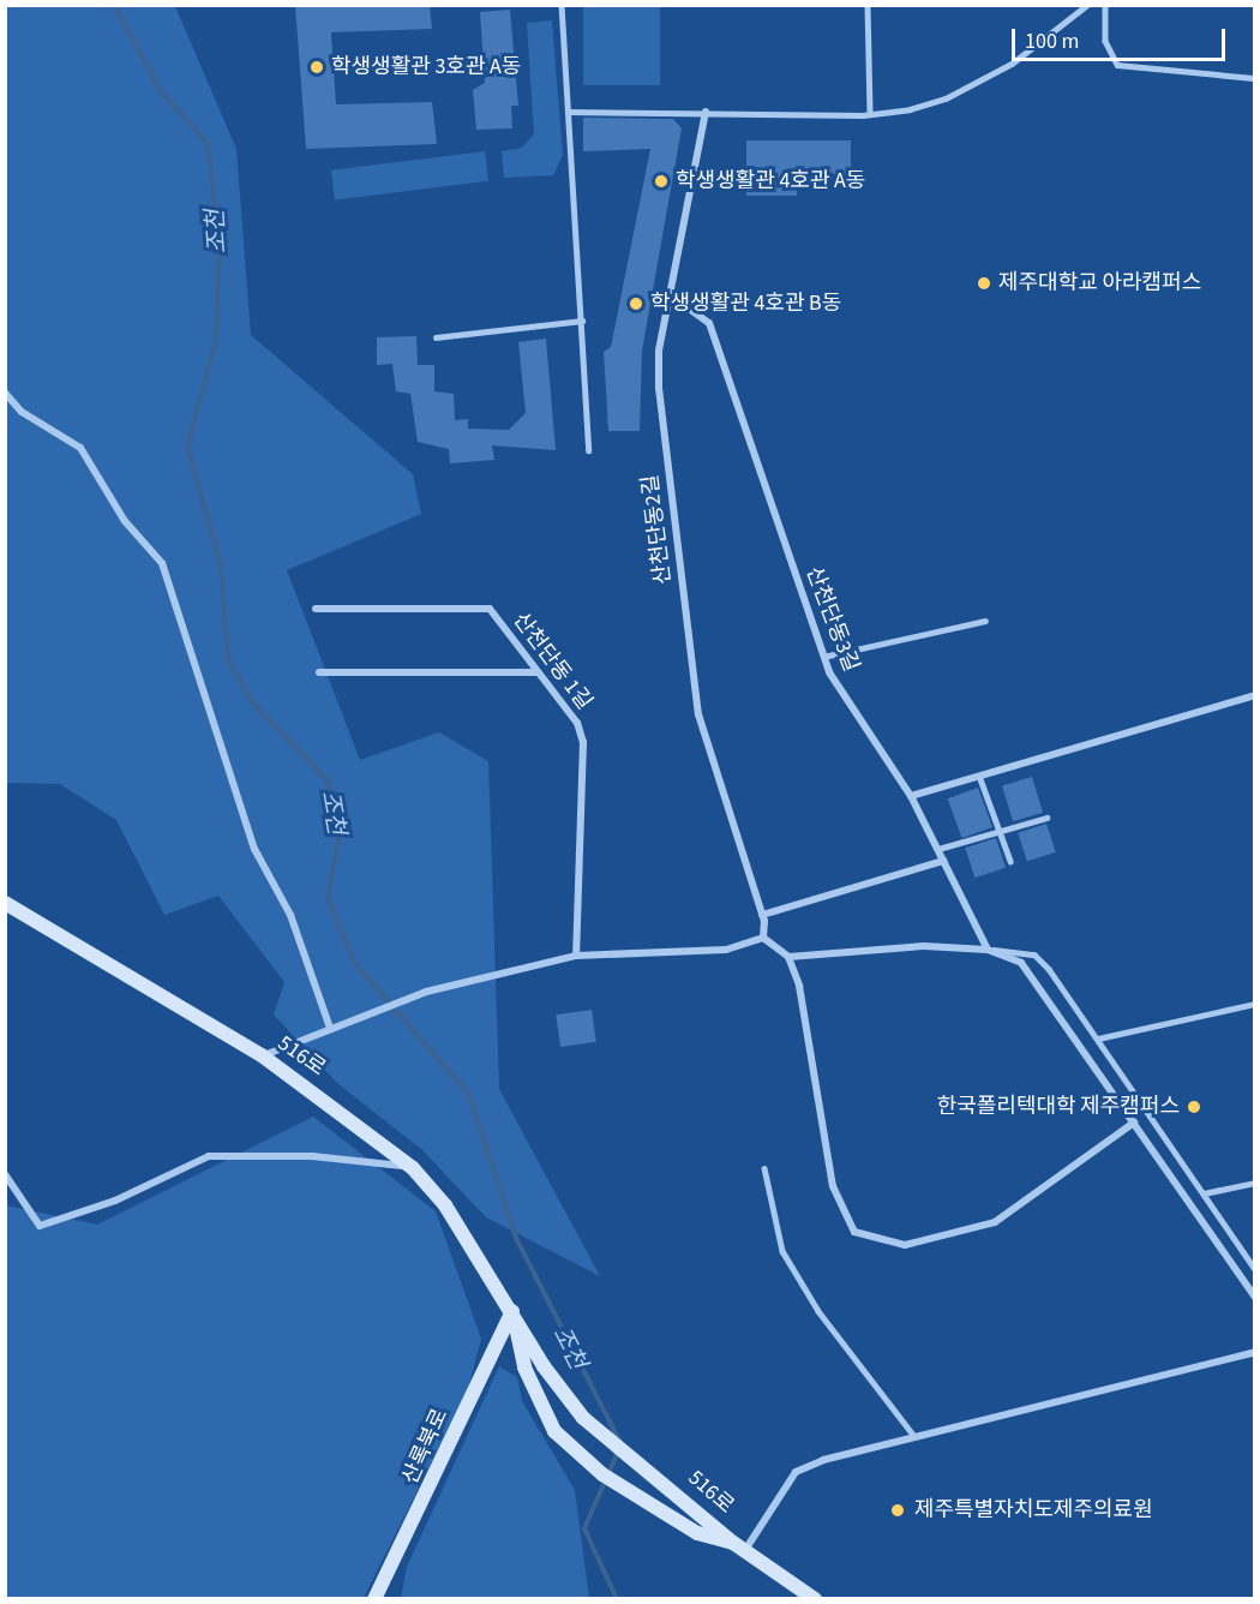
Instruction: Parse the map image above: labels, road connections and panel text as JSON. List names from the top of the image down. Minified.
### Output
{"streets":{"main road":["516로","산록북로"],"street":["산천단동2길","산천단동3길","산천단동 1길"]},"crossings":[["산천단동2길","산천단동3길"],["516로","산록북로"]],"water":["조천"],"places":["학생생활관 3호관 A동","학생생활관 4호관 A동","제주대학교 아라캠퍼스","학생생활관 4호관 B동","한국폴리텍대학 제주캠퍼스","제주특별자치도제주의료원"],"scale_bar":"100 m"}
